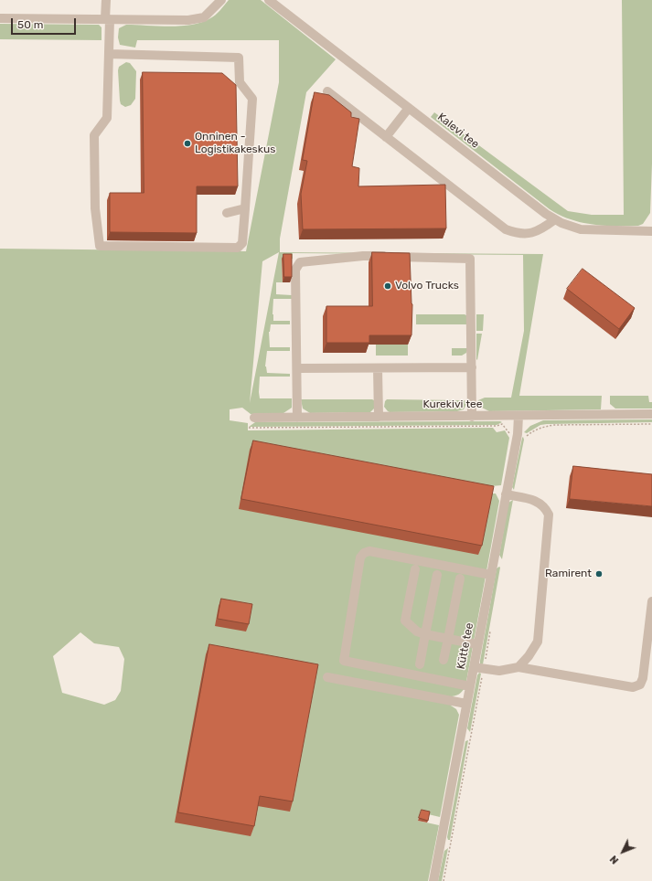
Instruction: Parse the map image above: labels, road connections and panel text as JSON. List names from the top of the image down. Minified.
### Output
{"streets":{"street":["Kalevi tee","Kurekivi tee","Kütte tee"]},"crossings":[["Kurekivi tee","Kütte tee"]],"places":["Onninen - Logistikakeskus","Volvo Trucks","Ramirent"],"scale_bar":"50 m","north":"bottom left"}
